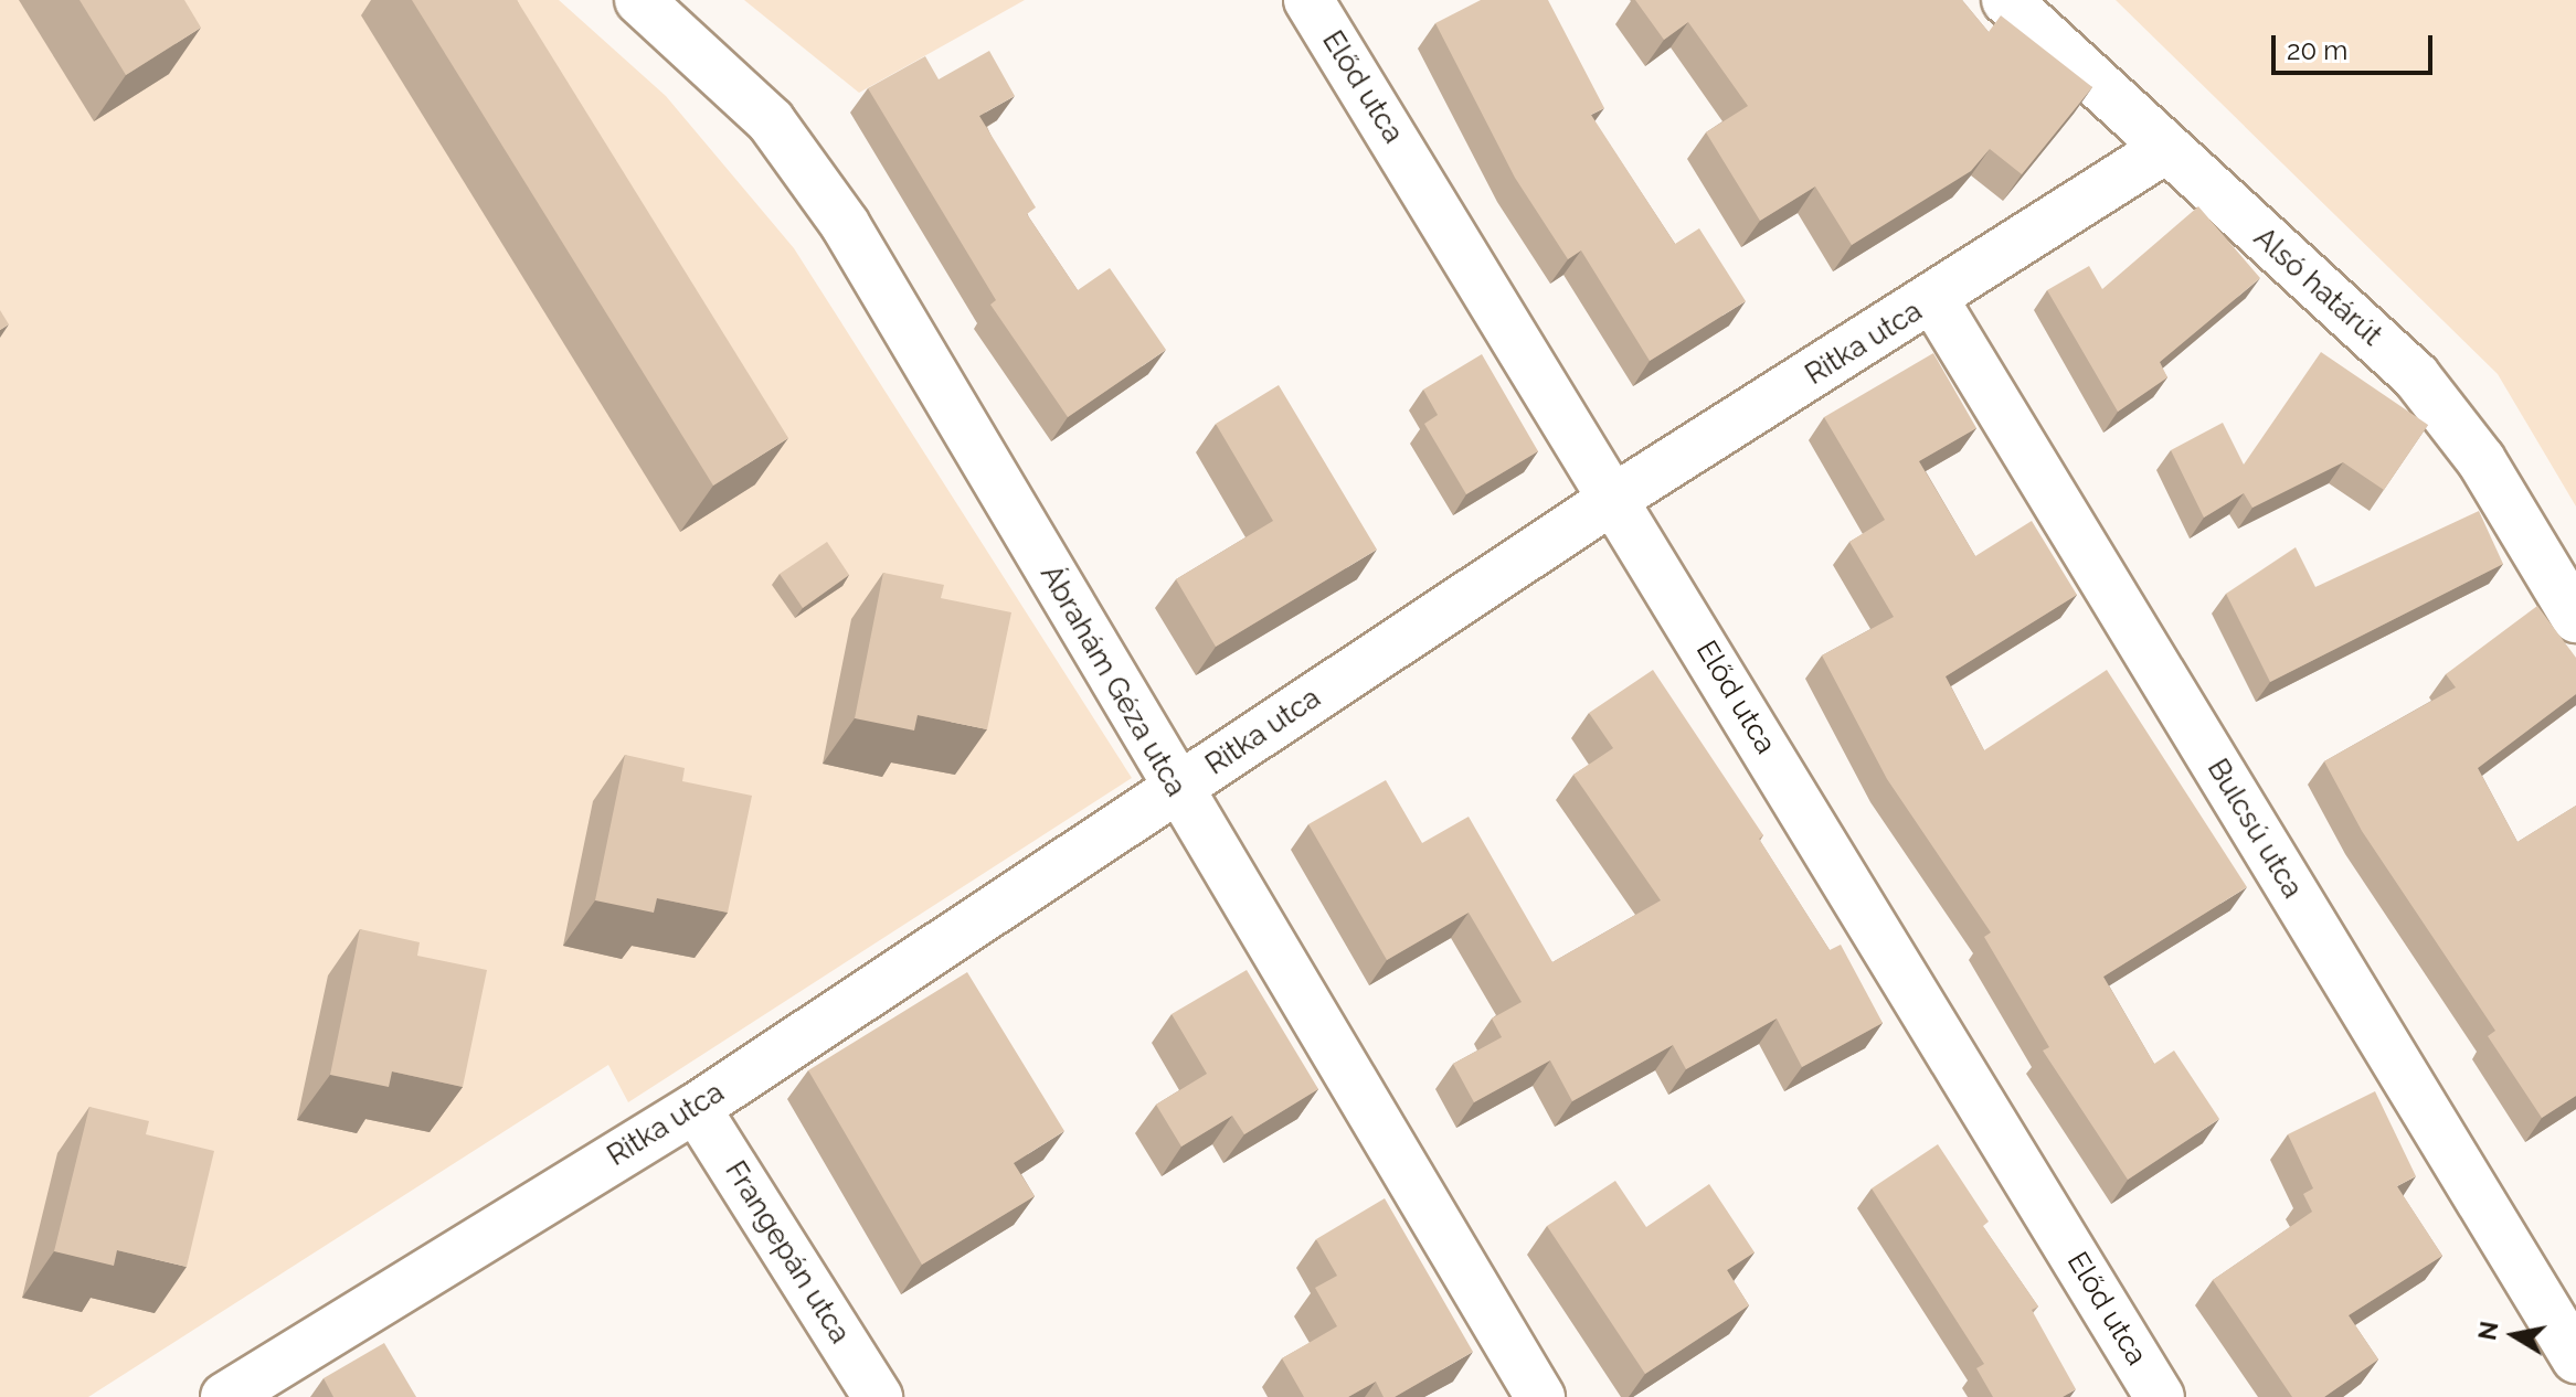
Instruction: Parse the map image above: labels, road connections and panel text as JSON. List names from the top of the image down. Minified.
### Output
{"streets":{"street":["Előd utca","Alsó határút","Ritka utca","Ábrahám Géza utca","Bulcsú utca","Frangepán utca"]},"crossings":[["Előd utca","Ritka utca"],["Alsó határút","Ritka utca"],["Ritka utca","Ábrahám Géza utca"],["Ritka utca","Bulcsú utca"],["Ritka utca","Frangepán utca"]],"scale_bar":"20 m","north":"left"}
